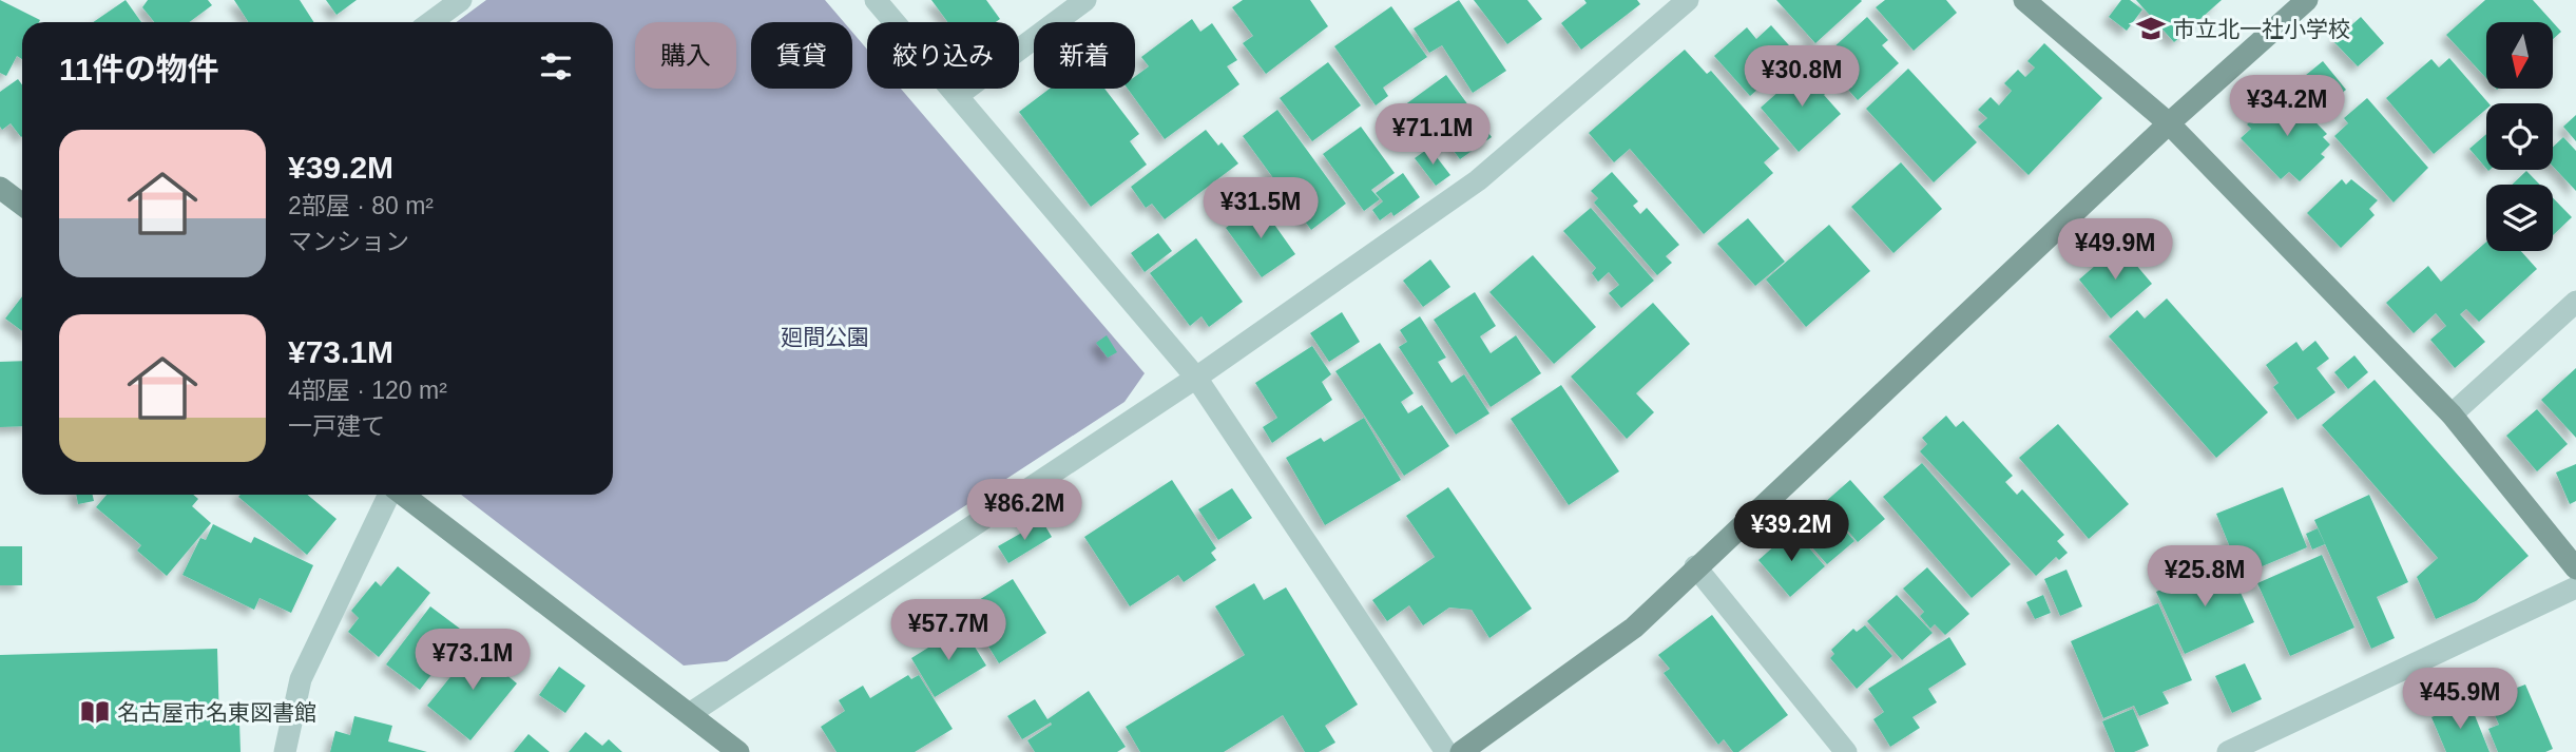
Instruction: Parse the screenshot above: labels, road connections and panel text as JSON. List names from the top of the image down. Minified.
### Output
{"parks":["廻間公園"],"places":{"school or university":["市立北一社小学校"],"library":["名古屋市名東図書館"]},"north":"bottom","page":{"chip":["購入","賃貸","絞り込み","新着"],"heading":"11件の物件","price":["¥30.8M","¥34.2M","¥71.1M","¥31.5M","¥49.9M","¥86.2M","¥39.2M","¥25.8M","¥57.7M","¥73.1M","¥45.9M"],"list":[{"name":"¥39.2M","note":"2部屋 · 80 m² · マンション"},{"name":"¥73.1M","note":"4部屋 · 120 m² · 一戸建て"}]}}
